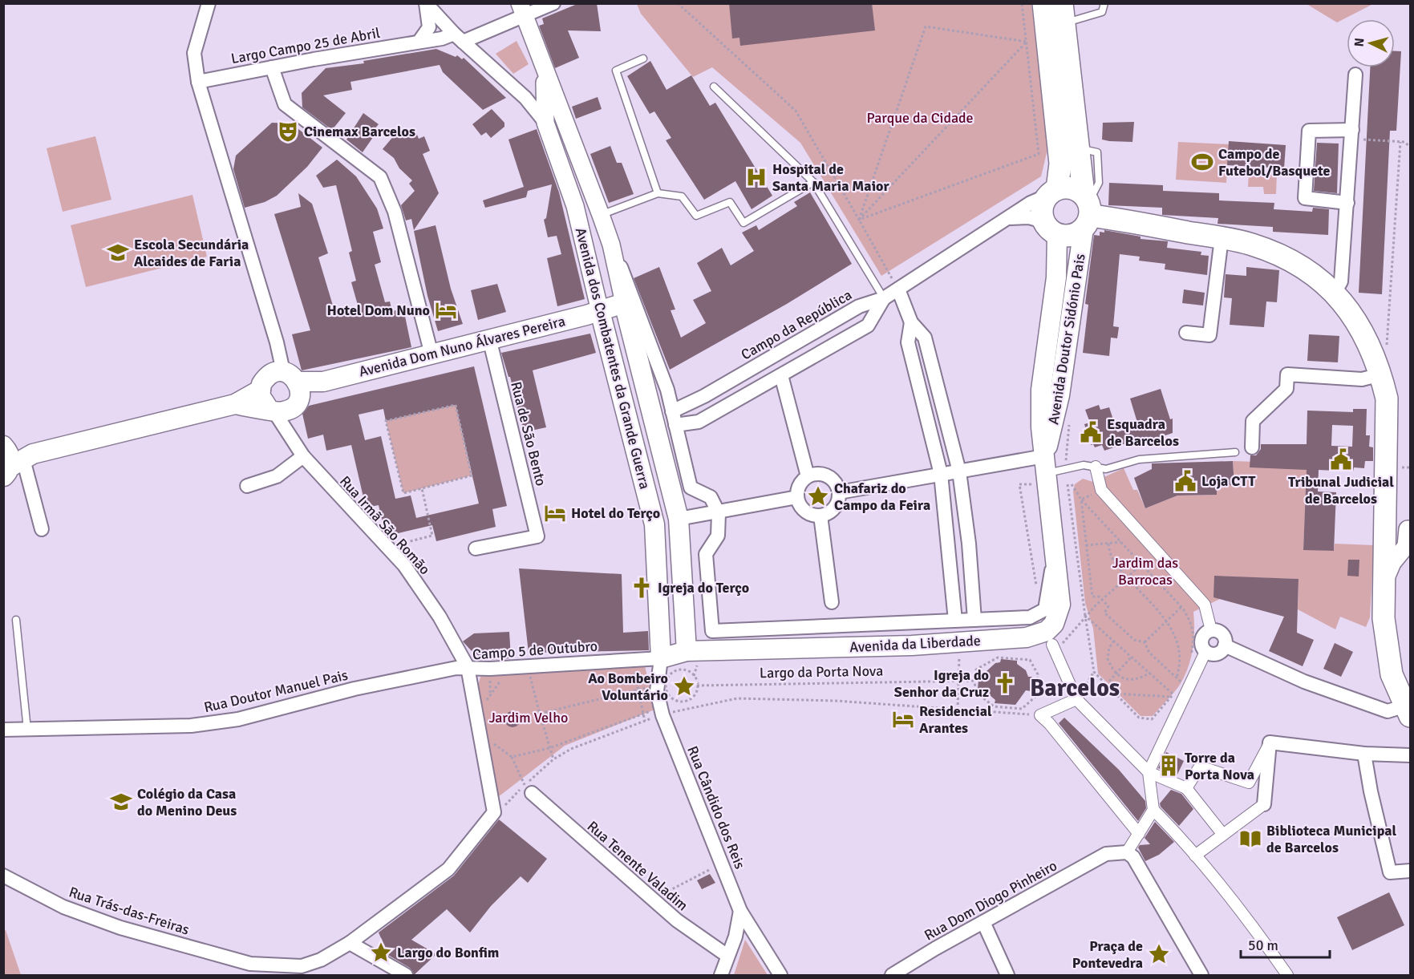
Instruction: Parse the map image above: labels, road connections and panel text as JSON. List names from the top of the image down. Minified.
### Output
{"streets":{"main road":["Avenida Doutor Sidónio Pais","Avenida Dom Nuno Álvares Pereira","Avenida dos Combatentes da Grande Guerra","Avenida da Liberdade"],"street":["Largo Campo 25 de Abril","Campo da República","Rua de São Bento","Rua Irmã São Romão","Campo 5 de Outubro","Rua Doutor Manuel Pais","Rua Cândido dos Reis","Rua Tenente Valadim","Rua Dom Diogo Pinheiro","Rua Trás-das-Freiras"],"path":["Largo da Porta Nova"]},"crossings":[["Largo Campo 25 de Abril","Avenida dos Combatentes da Grande Guerra"],["Largo Campo 25 de Abril","Rua Irmã São Romão"],["Campo da República","Avenida Doutor Sidónio Pais"],["Avenida Doutor Sidónio Pais","Avenida da Liberdade"],["Avenida Dom Nuno Álvares Pereira","Avenida dos Combatentes da Grande Guerra"],["Avenida Dom Nuno Álvares Pereira","Rua de São Bento"],["Avenida Dom Nuno Álvares Pereira","Rua Irmã São Romão"],["Avenida dos Combatentes da Grande Guerra","Avenida da Liberdade"],["Avenida dos Combatentes da Grande Guerra","Campo 5 de Outubro"],["Rua Irmã São Romão","Campo 5 de Outubro"],["Rua Irmã São Romão","Rua Doutor Manuel Pais"],["Avenida da Liberdade","Campo 5 de Outubro"],["Campo 5 de Outubro","Rua Doutor Manuel Pais"]],"districts":["Barcelos"],"parks":["Parque da Cidade","Jardim das Barrocas","Jardim Velho"],"places":{"theatre":["Cinemax Barcelos"],"sports":["Campo de Futebol/Basquete"],"hospital":["Hospital de Santa Maria Maior"],"school or university":["Escola Secundária Alcaides de Faria","Colégio da Casa do Menino Deus"],"hotel":["Hotel Dom Nuno","Hotel do Terço","Residencial Arantes"],"public building":["Esquadra de Barcelos","Tribunal Judicial de Barcelos","Loja CTT"],"place":["Chafariz do Campo da Feira","Ao Bombeiro Voluntário","Largo do Bonfim","Praça de Pontevedra"],"church":["Igreja do Terço","Igreja do Senhor da Cruz"],"building":["Torre da Porta Nova"],"library":["Biblioteca Municipal de Barcelos"]},"scale_bar":"50 m","north":"left"}
